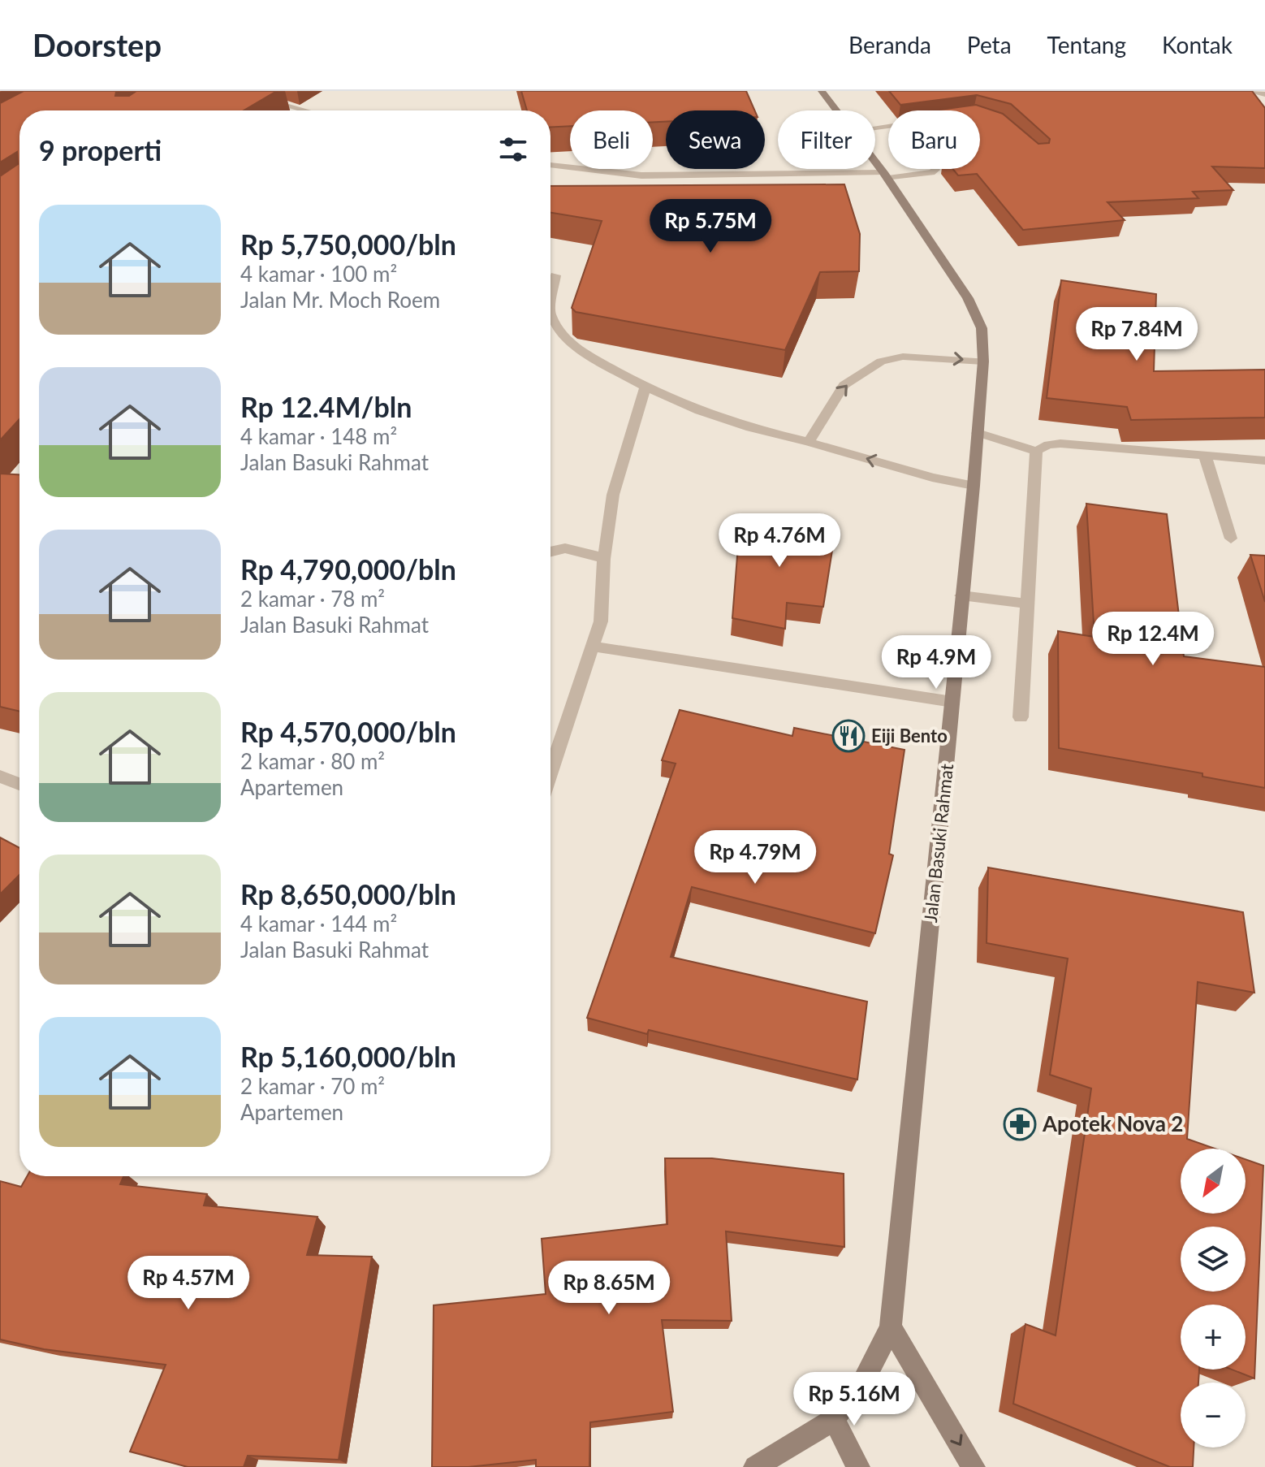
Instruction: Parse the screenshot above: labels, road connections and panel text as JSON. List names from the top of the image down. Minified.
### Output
{"streets":{"main road":["Jalan Basuki Rahmat"]},"places":{"restaurant":["Eiji Bento"],"pharmacy":["Apotek Nova 2"]},"north":"bottom left","page":{"header":"Doorstep","nav":["Beranda","Peta","Tentang","Kontak"],"chip":["Beli","Sewa","Filter","Baru"],"heading":"9 properti","list":[{"name":"Rp 5,750,000/bln","note":"4 kamar · 100 m² · Jalan Mr. Moch Roem"},{"name":"Rp 12.4M/bln","note":"4 kamar · 148 m² · Jalan Basuki Rahmat"},{"name":"Rp 4,790,000/bln","note":"2 kamar · 78 m² · Jalan Basuki Rahmat"},{"name":"Rp 4,570,000/bln","note":"2 kamar · 80 m² · Apartemen"},{"name":"Rp 8,650,000/bln","note":"4 kamar · 144 m² · Jalan Basuki Rahmat"},{"name":"Rp 5,160,000/bln","note":"2 kamar · 70 m² · Apartemen"}],"price":["Rp 5.75M","Rp 7.84M","Rp 4.76M","Rp 12.4M","Rp 4.9M","Rp 4.79M","Rp 4.57M","Rp 8.65M","Rp 5.16M"],"map_buttons":["+","−"]}}
